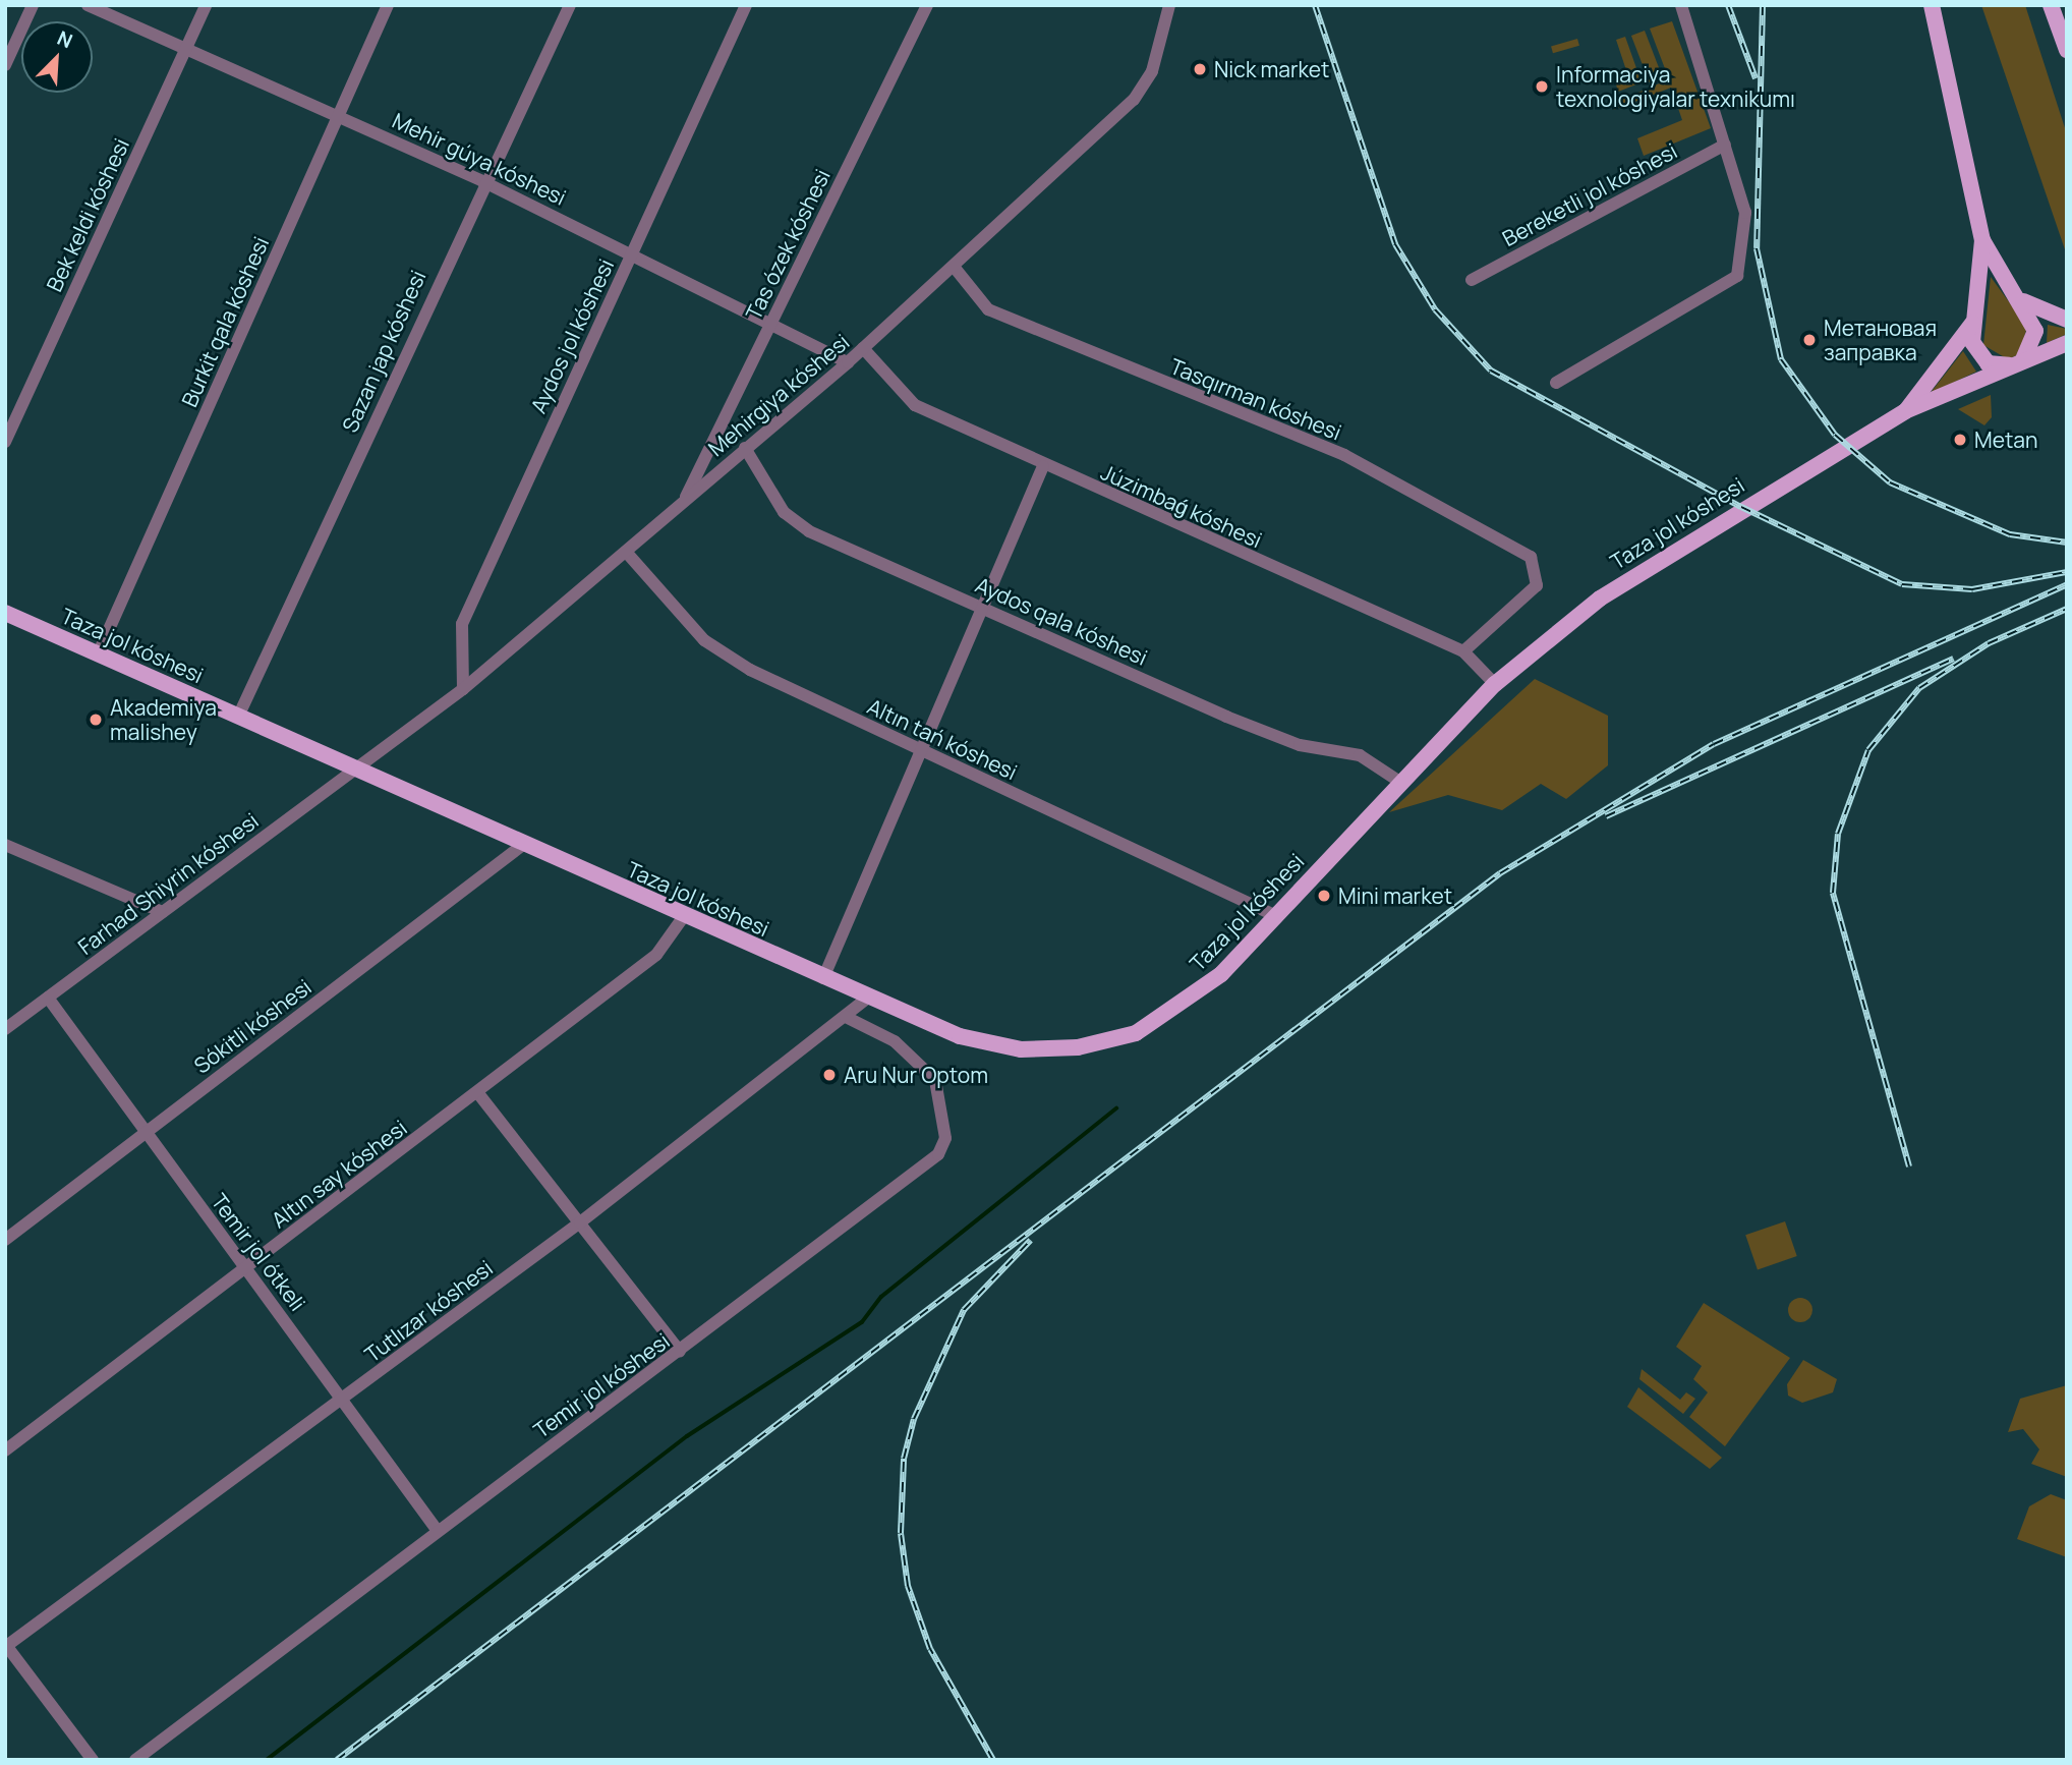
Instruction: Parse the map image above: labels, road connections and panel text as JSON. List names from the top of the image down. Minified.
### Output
{"streets":{"main road":["Taza jol kóshesi"],"street":["Mehir gúyа kóshesi","Bereketli jol kóshesi","Bek keldi kóshesi","Tas ózek kóshesi","Burkit qala kóshesi","Aydos jol kóshesi","Sazan jap kóshesi","Mehirgiya kóshesi","Tasqırman kóshesi","Júzimbaǵ kóshesi","Aydos qala kóshesi","Altın tań kóshesi","Farhad Shiyrin kóshesi","Sókitli kóshesi","Altın say kóshesi","Temir jol ótkeli","Tutlızar kóshesi","Temir jol kóshesi"]},"crossings":[["Mehir gúyа kóshesi","Bek keldi kóshesi"],["Mehir gúyа kóshesi","Tas ózek kóshesi"],["Mehir gúyа kóshesi","Burkit qala kóshesi"],["Mehir gúyа kóshesi","Aydos jol kóshesi"],["Mehir gúyа kóshesi","Sazan jap kóshesi"],["Mehir gúyа kóshesi","Mehirgiya kóshesi"],["Tas ózek kóshesi","Mehirgiya kóshesi"],["Burkit qala kóshesi","Taza jol kóshesi"],["Aydos jol kóshesi","Mehirgiya kóshesi"],["Sazan jap kóshesi","Taza jol kóshesi"],["Mehirgiya kóshesi","Tasqırman kóshesi"],["Mehirgiya kóshesi","Júzimbaǵ kóshesi"],["Mehirgiya kóshesi","Taza jol kóshesi"],["Mehirgiya kóshesi","Aydos qala kóshesi"],["Mehirgiya kóshesi","Altın tań kóshesi"],["Mehirgiya kóshesi","Farhad Shiyrin kóshesi"],["Tasqırman kóshesi","Júzimbaǵ kóshesi"],["Júzimbaǵ kóshesi","Taza jol kóshesi"],["Taza jol kóshesi","Aydos qala kóshesi"],["Taza jol kóshesi","Altın tań kóshesi"],["Taza jol kóshesi","Farhad Shiyrin kóshesi"],["Taza jol kóshesi","Sókitli kóshesi"],["Taza jol kóshesi","Altın say kóshesi"],["Taza jol kóshesi","Tutlızar kóshesi"],["Farhad Shiyrin kóshesi","Temir jol ótkeli"],["Sókitli kóshesi","Temir jol ótkeli"],["Altın say kóshesi","Temir jol ótkeli"],["Temir jol ótkeli","Tutlızar kóshesi"],["Temir jol ótkeli","Temir jol kóshesi"],["Tutlızar kóshesi","Temir jol kóshesi"]],"places":["Nick market","Informaciya texnologiyalar texnikumı","Метановая заправка","Metan","Akademiya malishey","Mini market","Aru Nur Optom"],"north":"top right"}
